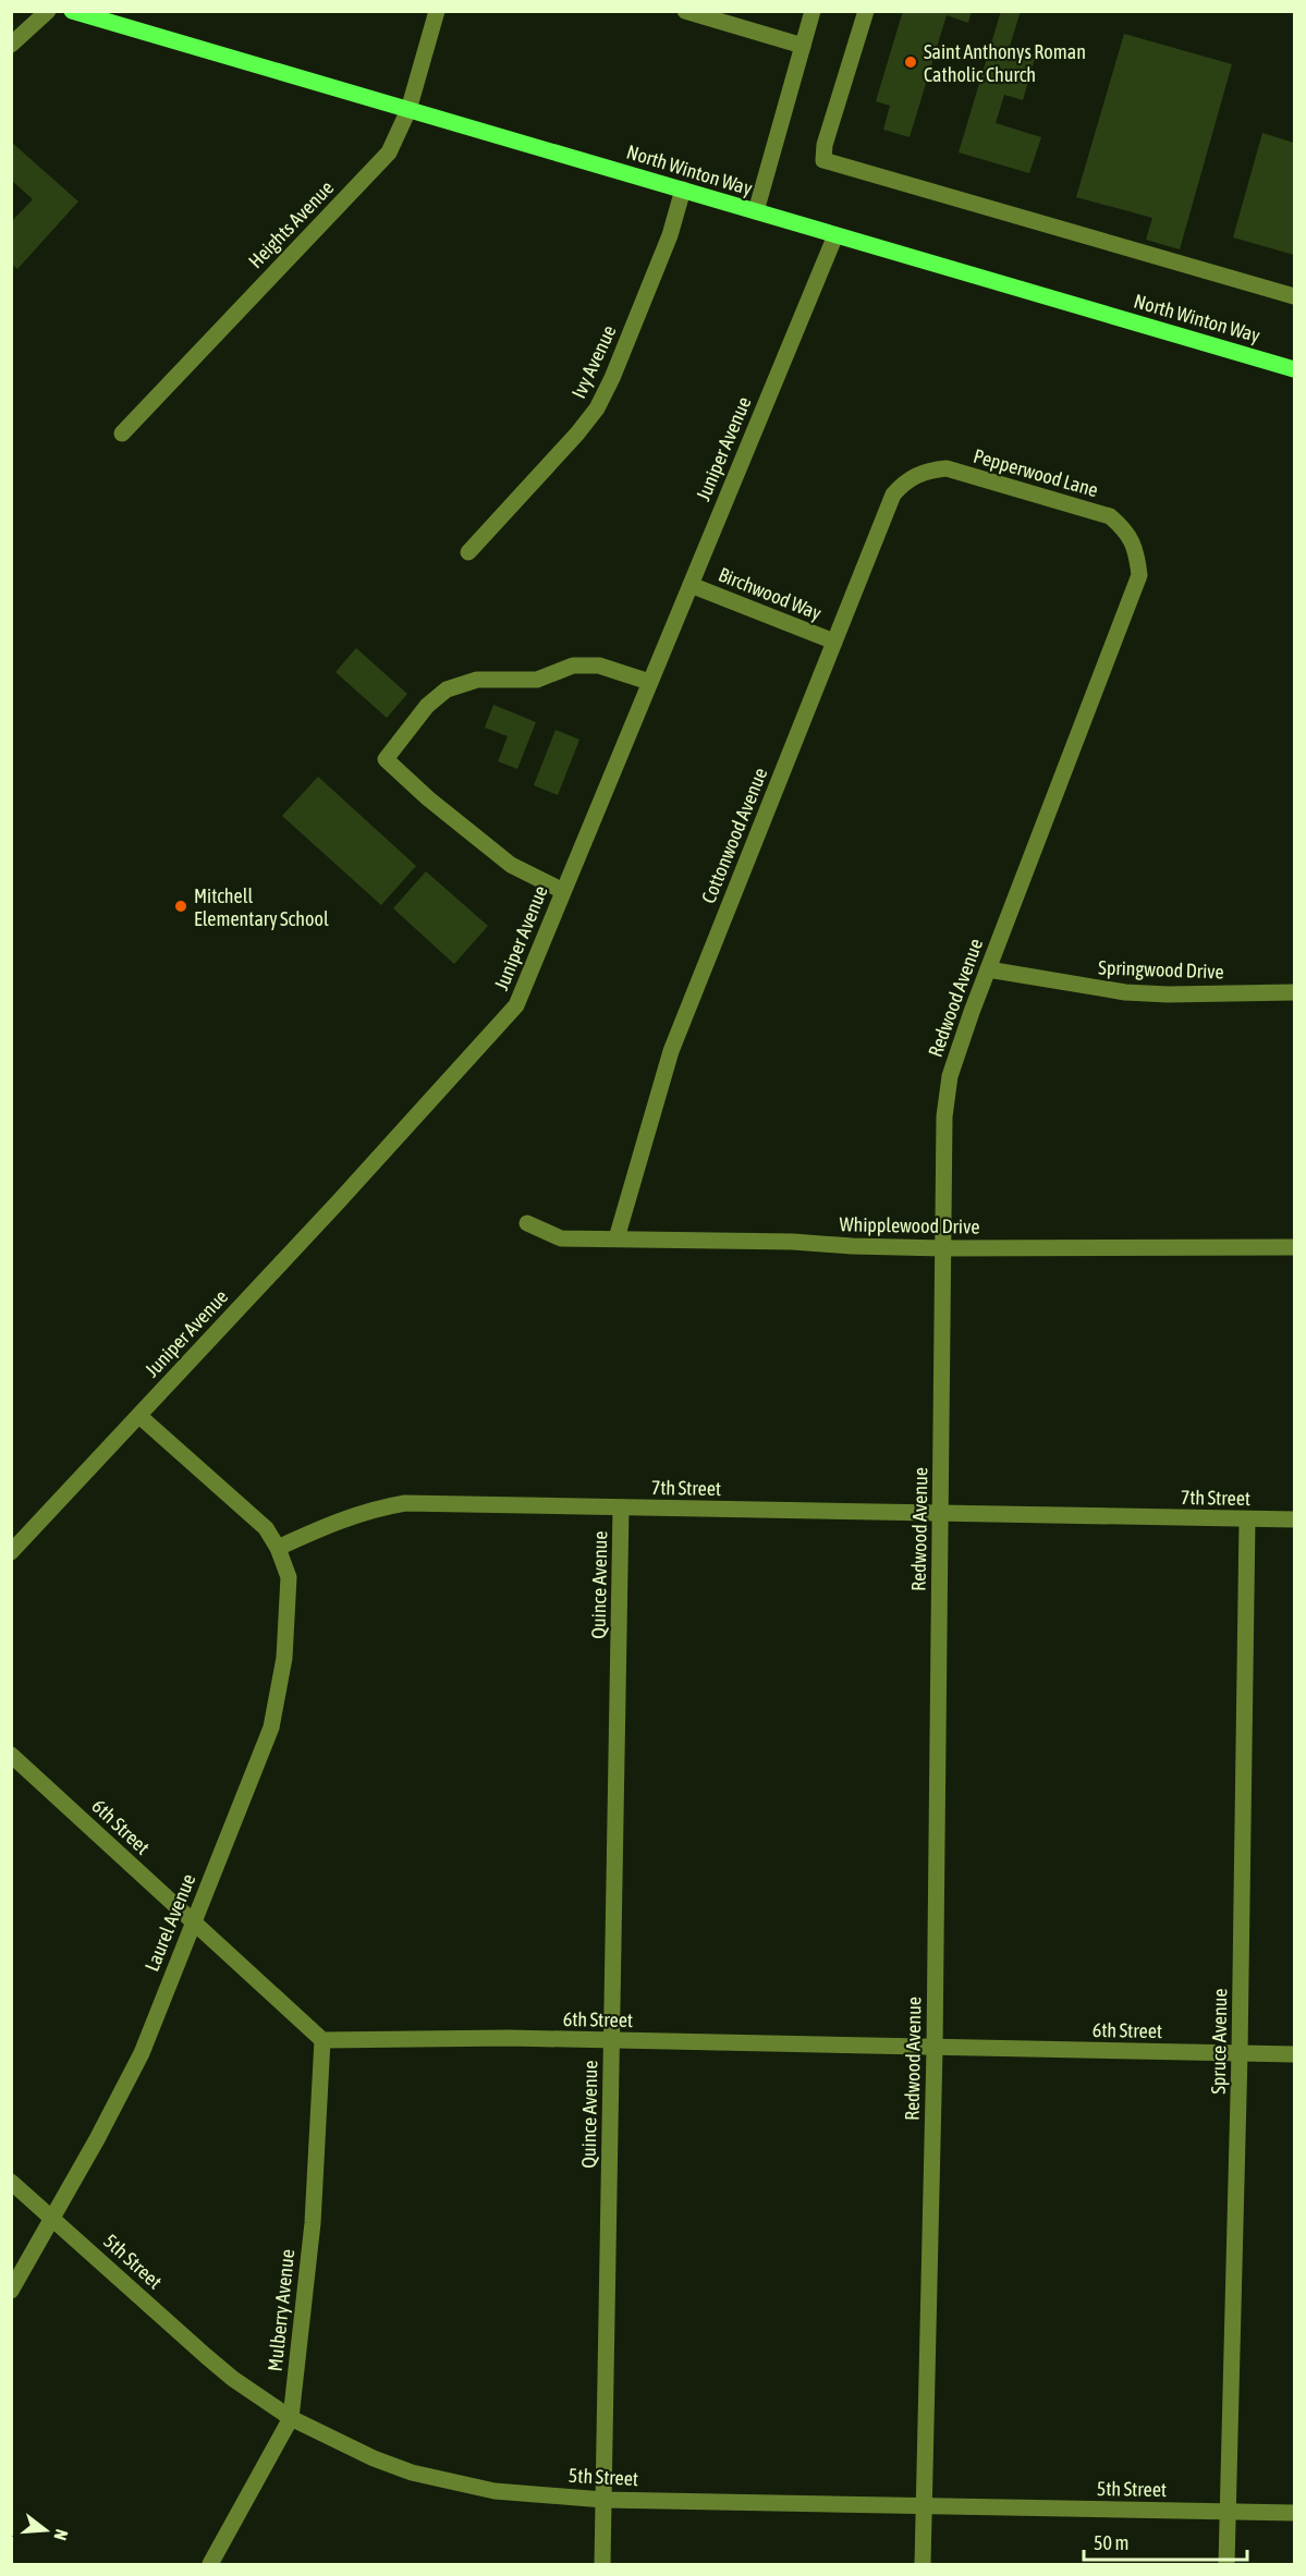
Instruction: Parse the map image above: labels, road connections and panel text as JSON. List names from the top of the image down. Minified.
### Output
{"streets":{"main road":["North Winton Way"],"street":["Heights Avenue","Ivy Avenue","Juniper Avenue","Pepperwood Lane","Birchwood Way","Cottonwood Avenue","Springwood Drive","Redwood Avenue","Whipplewood Drive","7th Street","Quince Avenue","6th Street","Laurel Avenue","Spruce Avenue","5th Street","Mulberry Avenue"]},"crossings":[["North Winton Way","Heights Avenue"],["North Winton Way","Ivy Avenue"],["North Winton Way","Juniper Avenue"],["Juniper Avenue","Birchwood Way"],["Pepperwood Lane","Cottonwood Avenue"],["Pepperwood Lane","Redwood Avenue"],["Birchwood Way","Cottonwood Avenue"],["Cottonwood Avenue","Whipplewood Drive"],["Springwood Drive","Redwood Avenue"],["Redwood Avenue","Whipplewood Drive"],["Redwood Avenue","7th Street"],["Redwood Avenue","6th Street"],["Redwood Avenue","5th Street"],["7th Street","Quince Avenue"],["7th Street","Laurel Avenue"],["7th Street","Spruce Avenue"],["Quince Avenue","6th Street"],["Quince Avenue","5th Street"],["6th Street","Laurel Avenue"],["6th Street","Spruce Avenue"],["6th Street","Mulberry Avenue"],["Laurel Avenue","5th Street"],["Spruce Avenue","5th Street"],["5th Street","Mulberry Avenue"]],"places":["Saint Anthonys Roman Catholic Church","Mitchell Elementary School"],"scale_bar":"50 m","north":"right"}
